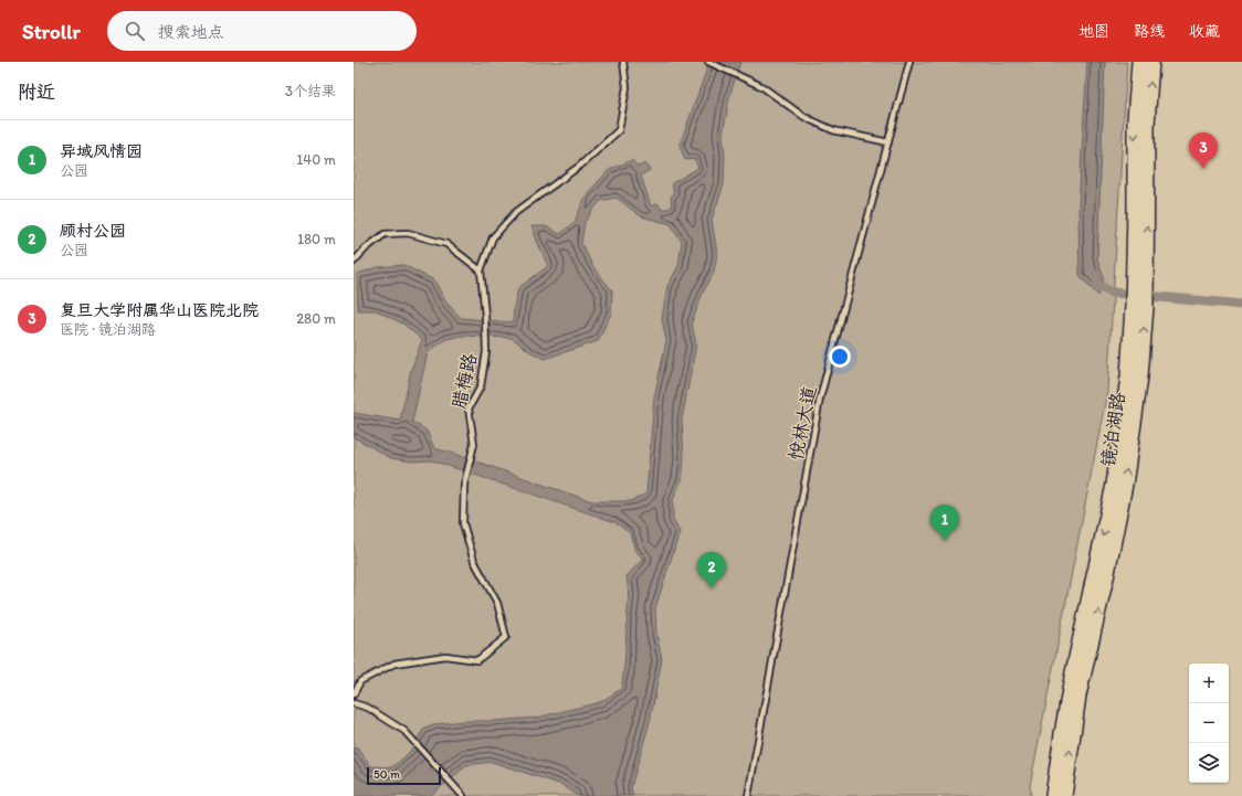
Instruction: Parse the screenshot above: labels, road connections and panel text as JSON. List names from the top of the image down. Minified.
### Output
{"streets":{"street":["镜泊湖路"],"lane":["腊梅路","悦林大道"]},"scale_bar":"50 m","page":{"header":"Strollr","search":"搜索地点","nav":["地图","路线","收藏"],"heading":["附近","3个结果"],"list":[{"mark":"1","name":"异域风情园","note":"公园","value":"140 m"},{"mark":"2","name":"顾村公园","note":"公园","value":"180 m"},{"mark":"3","name":"复旦大学附属华山医院北院","note":"医院 · 镜泊湖路","value":"280 m"}],"pins":["3","1","2"],"map_buttons":["+","−"],"scale":"50 m"}}
